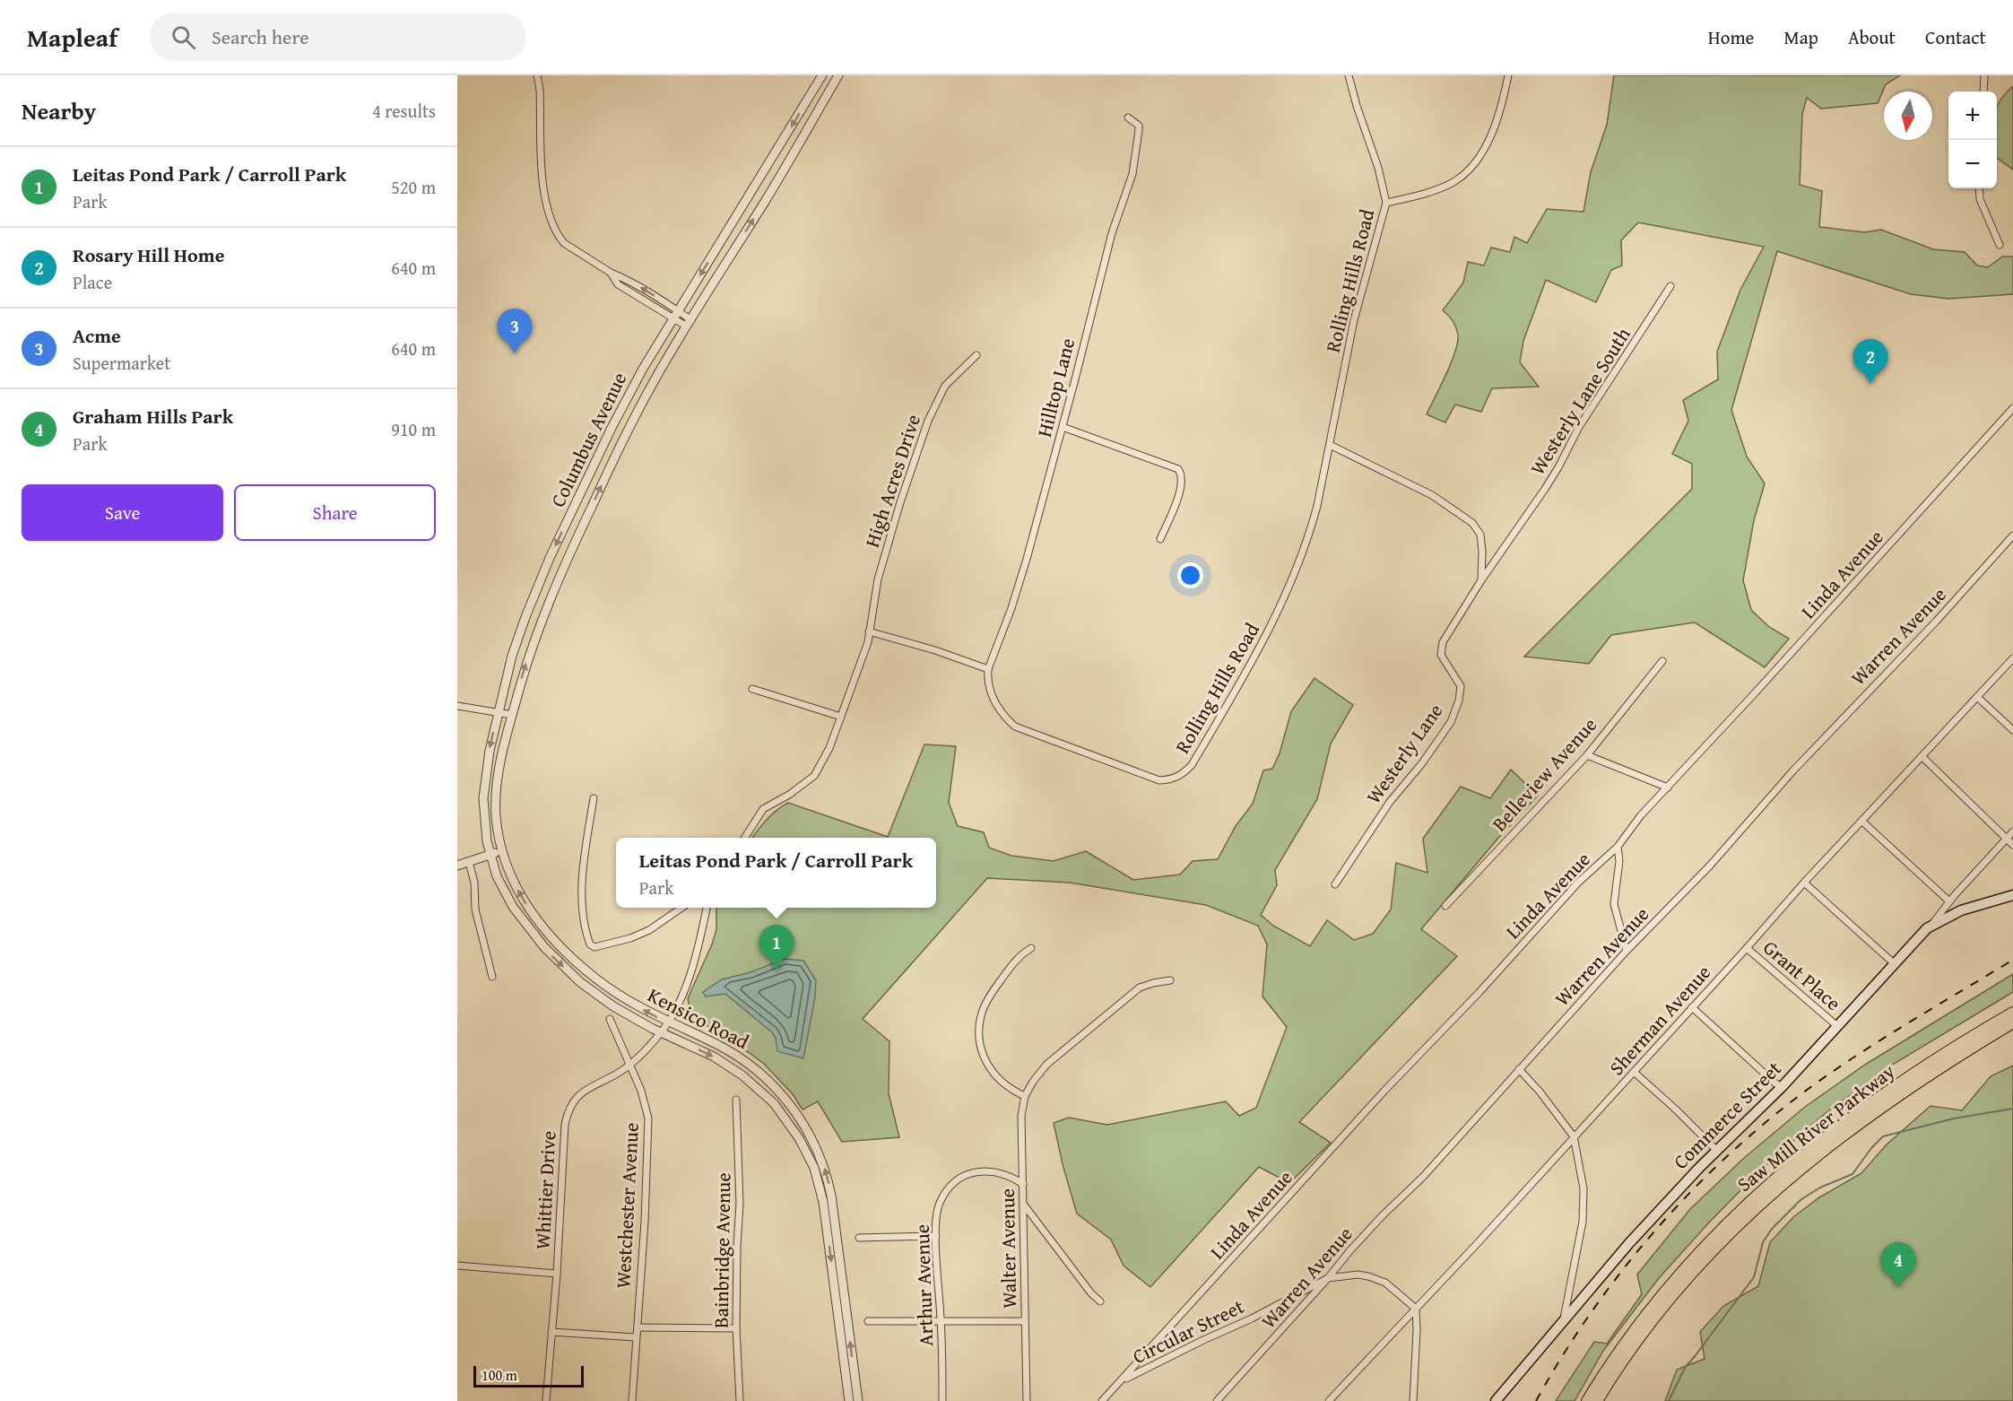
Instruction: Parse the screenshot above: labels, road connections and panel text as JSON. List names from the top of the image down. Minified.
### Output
{"streets":{"highway":["Saw Mill River Parkway"],"main road":["Commerce Street"],"street":["Rolling Hills Road","Hilltop Lane","Westerly Lane South","Columbus Avenue","High Acres Drive","Linda Avenue","Warren Avenue","Westerly Lane","Belleview Avenue","Grant Place","Kensico Road","Sherman Avenue","Whittier Drive","Westchester Avenue","Walter Avenue","Bainbridge Avenue","Arthur Avenue","Circular Street"]},"crossings":[["Rolling Hills Road","Hilltop Lane"],["Rolling Hills Road","Westerly Lane"],["Westerly Lane South","Westerly Lane"],["Columbus Avenue","Kensico Road"],["Linda Avenue","Circular Street"],["Warren Avenue","Circular Street"],["Grant Place","Sherman Avenue"],["Grant Place","Commerce Street"],["Kensico Road","Whittier Drive"],["Sherman Avenue","Circular Street"],["Whittier Drive","Westchester Avenue"],["Walter Avenue","Arthur Avenue"]],"scale_bar":"100 m","north":"bottom","page":{"header":"Mapleaf","search":"Search here","nav":["Home","Map","About","Contact"],"heading":["Nearby","4 results"],"map_buttons":["+","−"],"list":[{"mark":"1","name":"Leitas Pond Park / Carroll Park","note":"Park","value":"520 m"},{"mark":"2","name":"Rosary Hill Home","note":"Place","value":"640 m"},{"mark":"3","name":"Acme","note":"Supermarket","value":"640 m"},{"mark":"4","name":"Graham Hills Park","note":"Park","value":"910 m"}],"pins":["3","2","1","4"],"buttons":["Save","Share"],"popup":["Leitas Pond Park / Carroll Park","Park"],"scale":"100 m"}}
